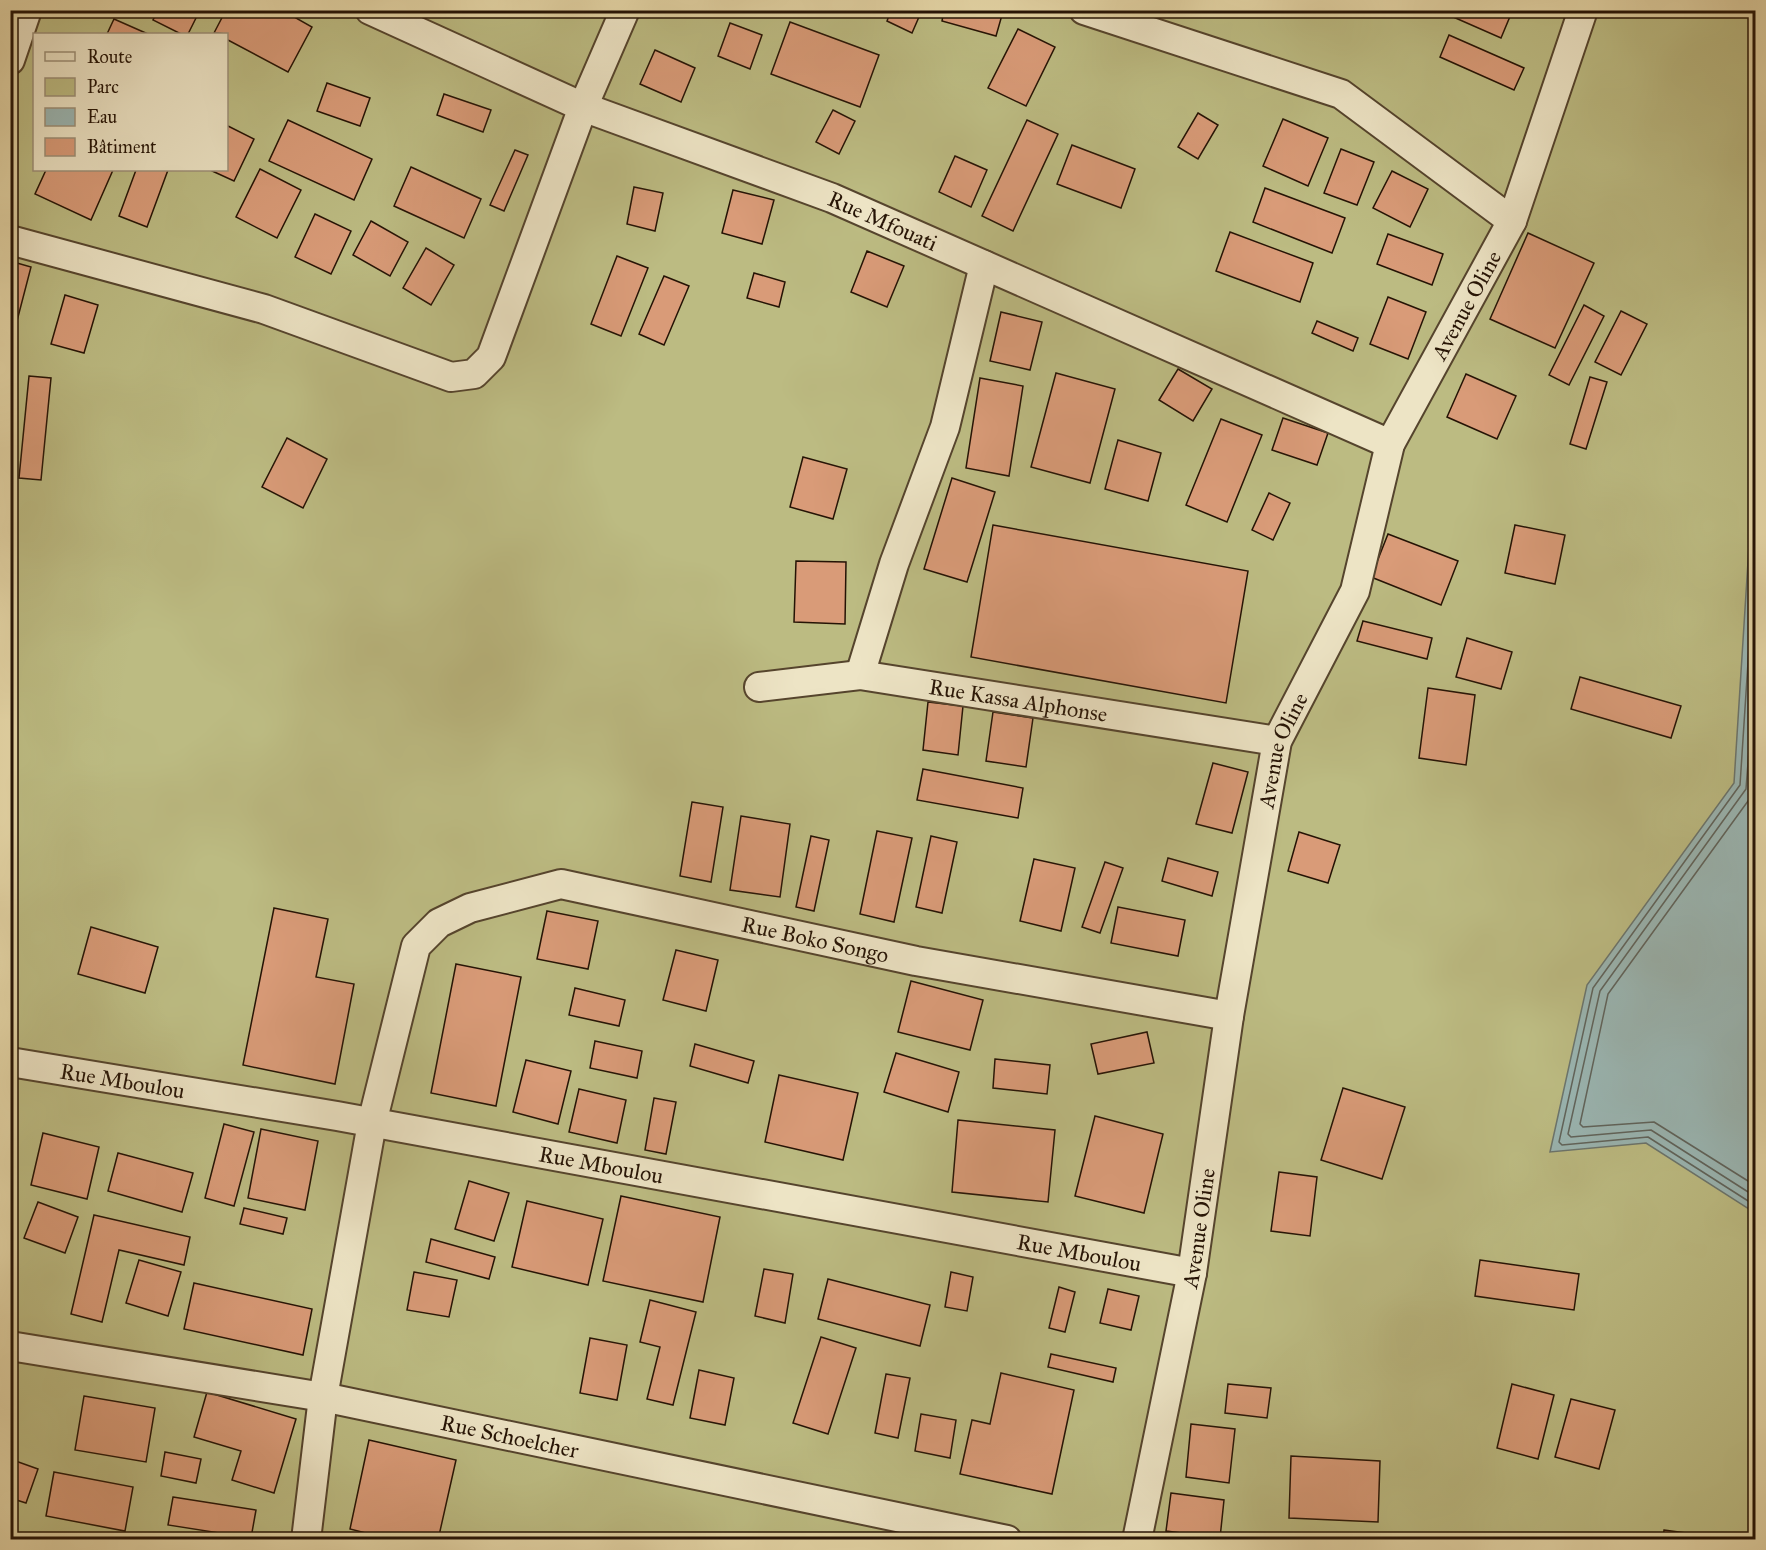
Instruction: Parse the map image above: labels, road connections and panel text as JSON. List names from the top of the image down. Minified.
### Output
{"streets":{"street":["Rue Mfouati","Avenue Oline","Rue Kassa Alphonse","Rue Boko Songo","Rue Mboulou","Rue Schoelcher"]},"crossings":[["Rue Mfouati","Avenue Oline"],["Avenue Oline","Rue Kassa Alphonse"],["Avenue Oline","Rue Boko Songo"],["Avenue Oline","Rue Mboulou"],["Rue Boko Songo","Rue Mboulou"]],"legend":["Route","Parc","Eau","Bâtiment"]}
